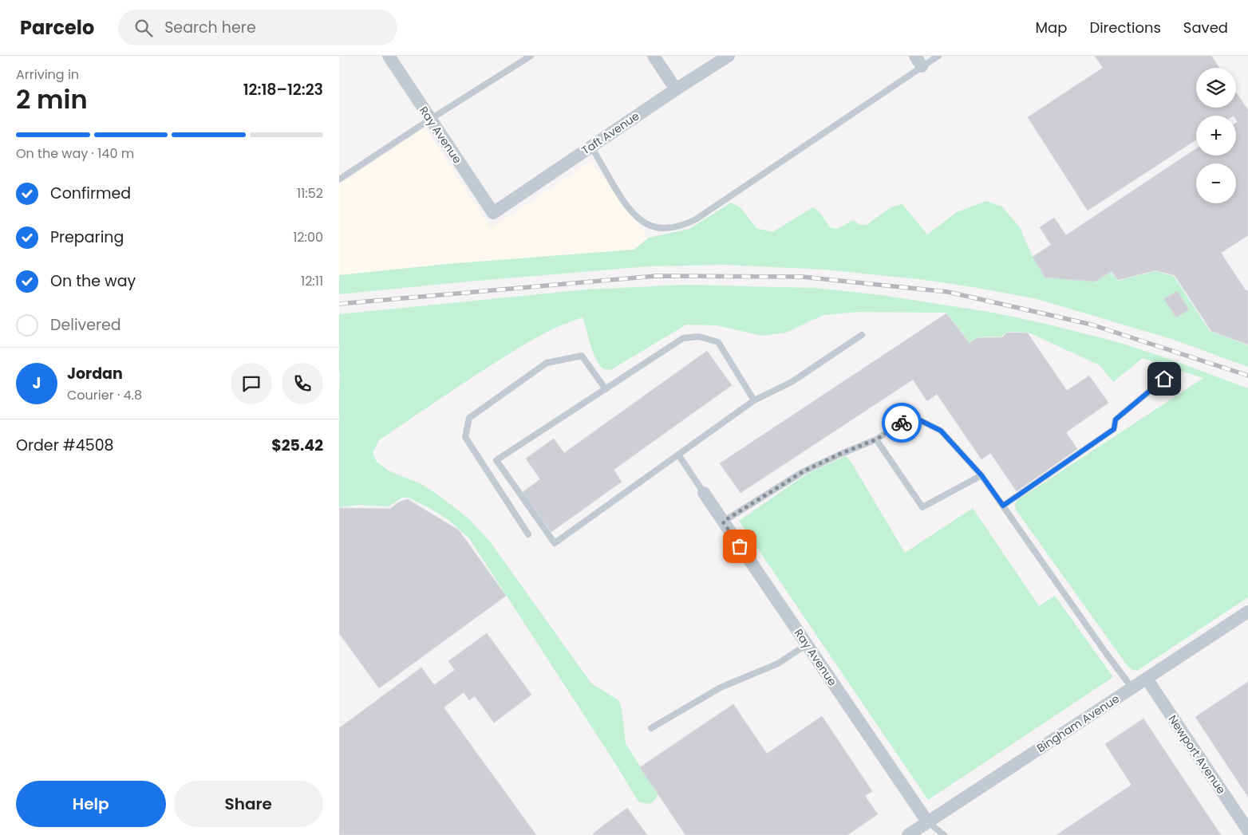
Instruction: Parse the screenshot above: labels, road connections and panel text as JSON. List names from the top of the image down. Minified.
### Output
{"streets":{"street":["Taft Avenue","Ray Avenue","Bingham Avenue","Newport Avenue"]},"crossings":[["Taft Avenue","Ray Avenue"],["Ray Avenue","Bingham Avenue"],["Bingham Avenue","Newport Avenue"]],"page":{"header":"Parcelo","search":"Search here","nav":["Map","Directions","Saved"],"heading":["2 min","Arriving in","12:18–12:23"],"panel":["Jordan","Courier · 4.8","Order #4508","$25.42"],"map_buttons":["+","−"],"bar":"On the way · 140 m","list":[["Confirmed","11:52"],["Preparing","12:00"],["On the way","12:11"],"Delivered"],"round":"J","buttons":["Help","Share"]}}
